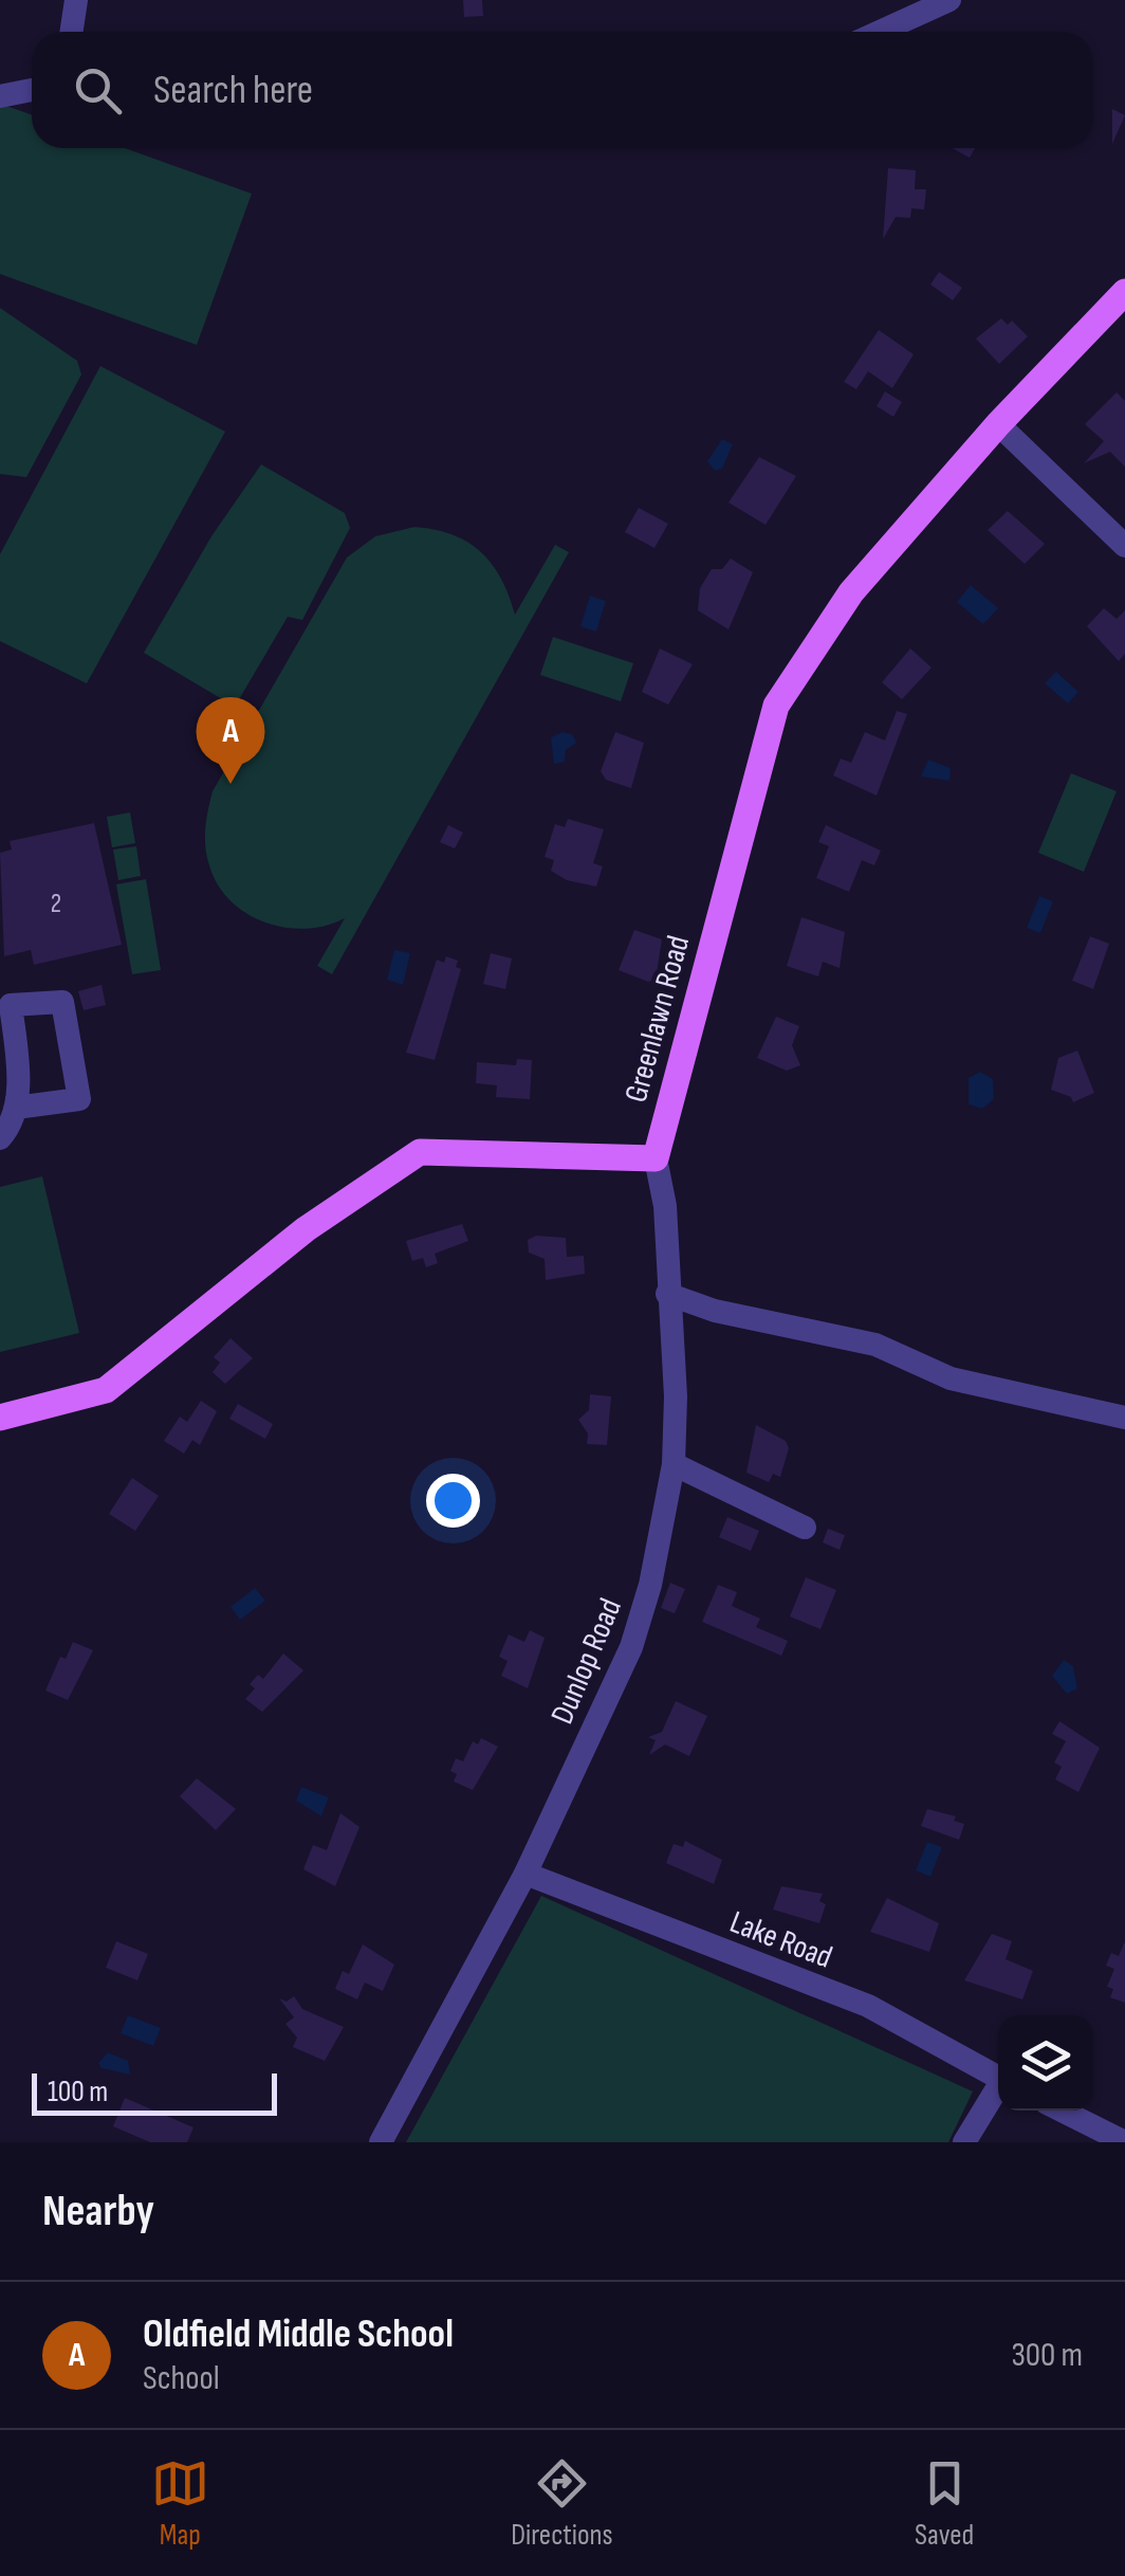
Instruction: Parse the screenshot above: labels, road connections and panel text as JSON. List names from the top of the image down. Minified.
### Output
{"streets":{"main road":["Greenlawn Road"],"street":["Dunlop Road","Lake Road"]},"crossings":[["Greenlawn Road","Dunlop Road"],["Dunlop Road","Lake Road"]],"house_numbers":["2"],"scale_bar":"100 m","page":{"search":"Search here","pins":"A","scale":"100 m","heading":"Nearby","list":[{"mark":"A","name":"Oldfield Middle School","note":"School","value":"300 m"}],"nav":["Map","Directions","Saved"]}}
